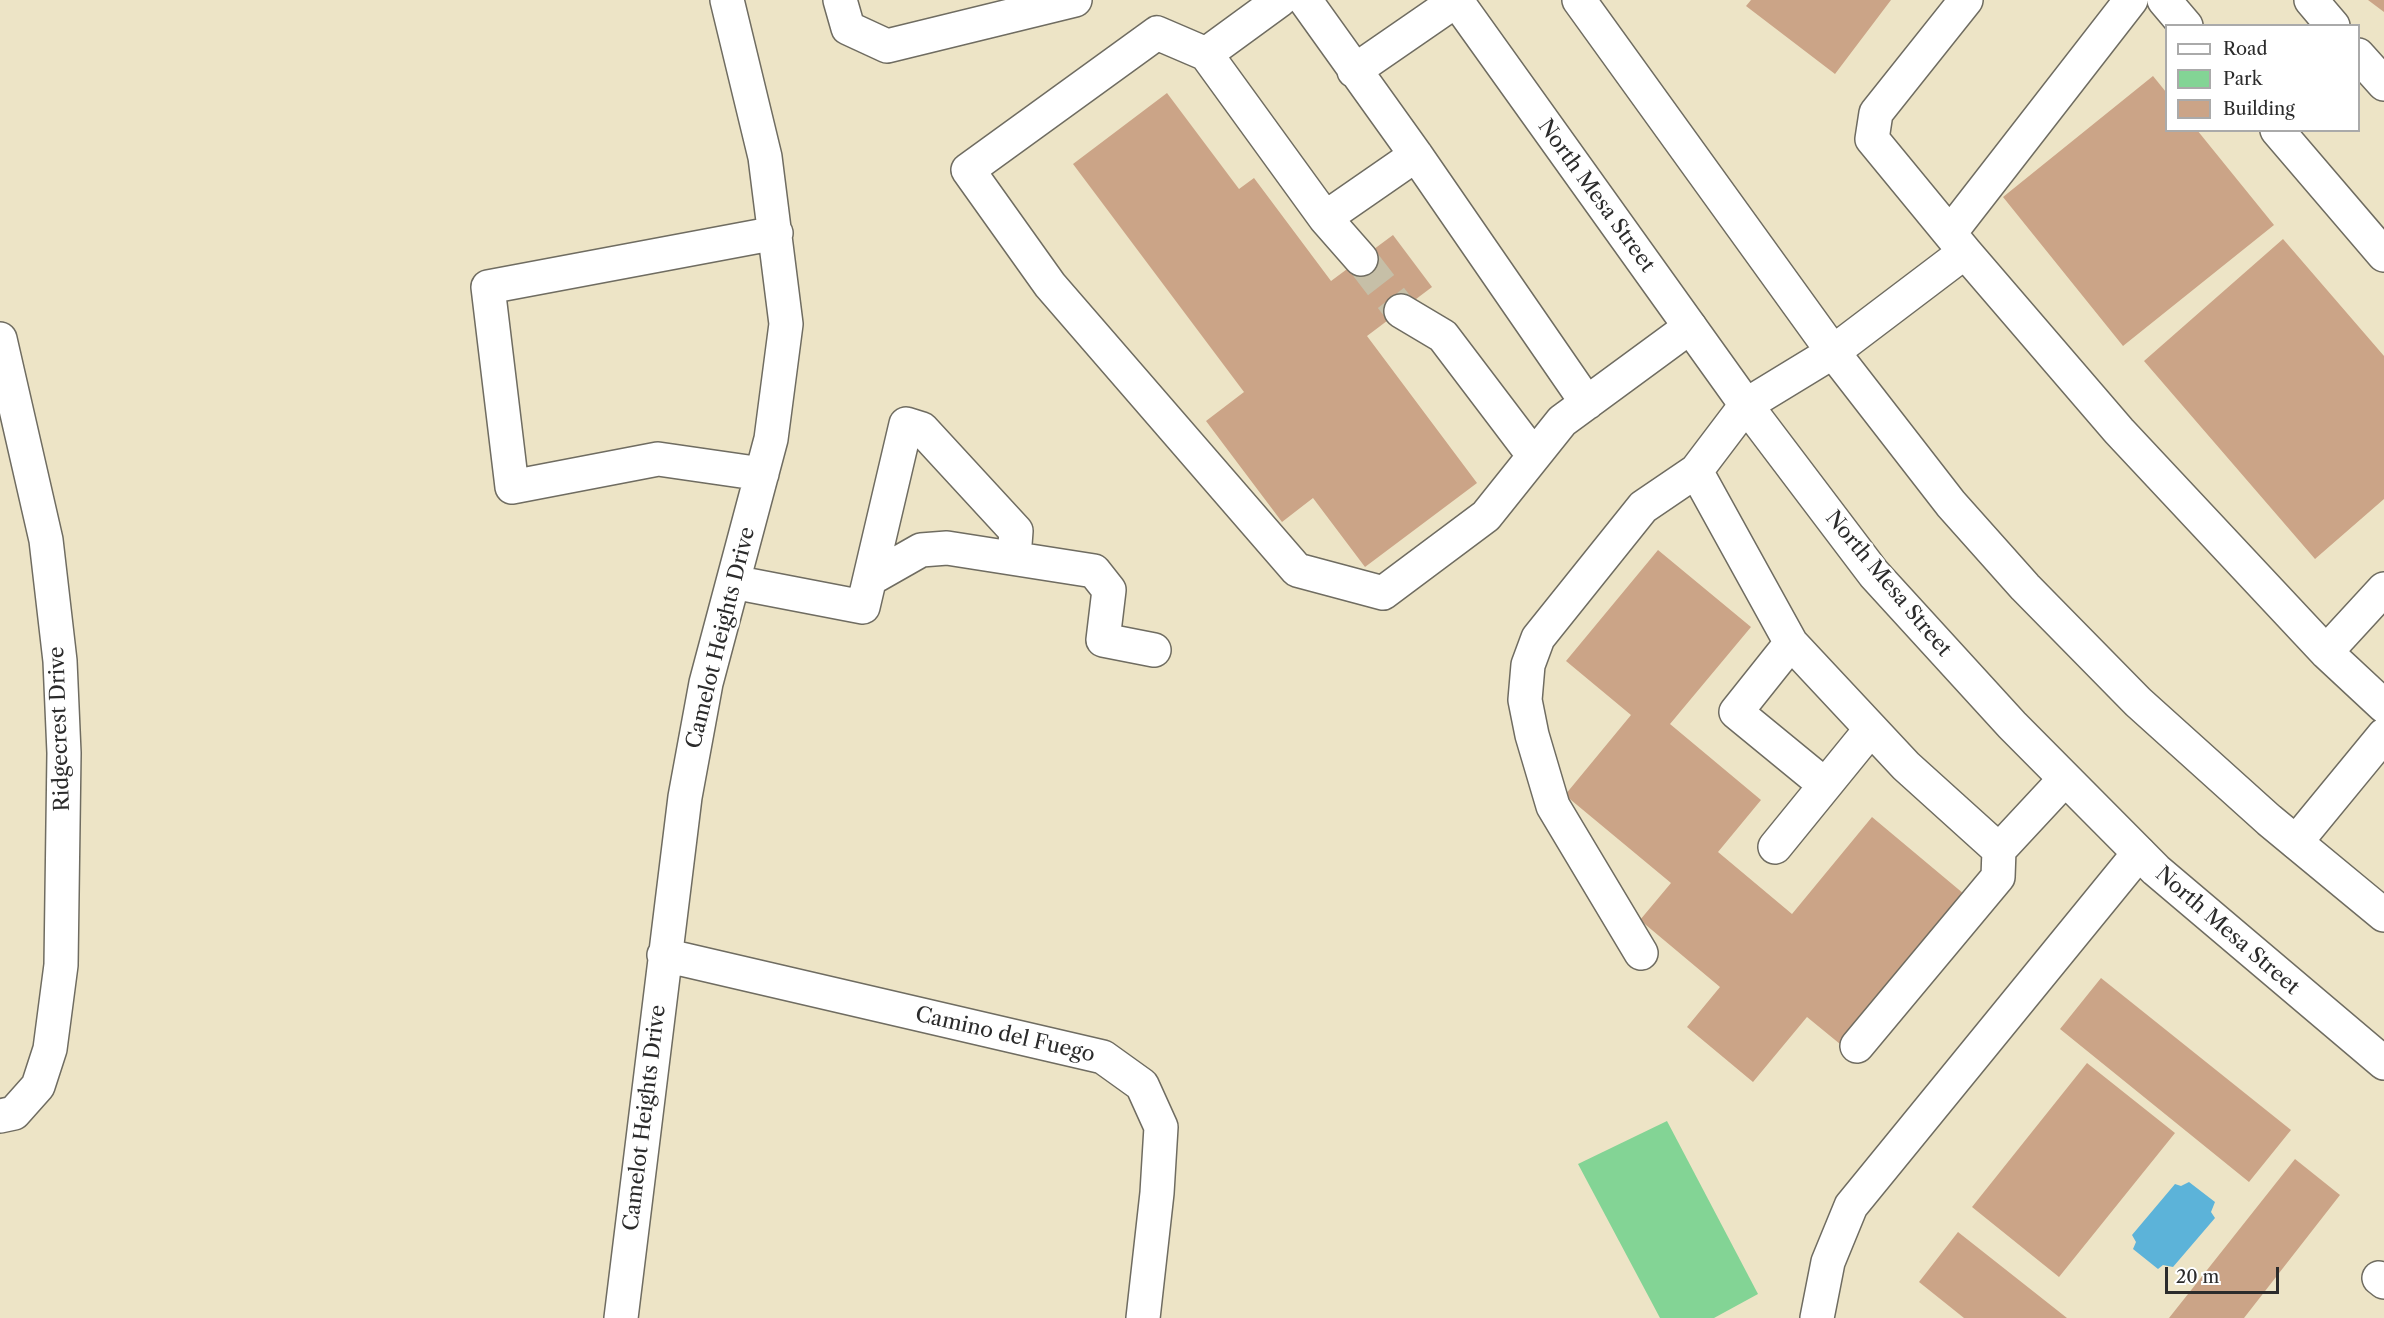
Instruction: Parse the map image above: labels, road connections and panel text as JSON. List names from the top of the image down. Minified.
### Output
{"streets":{"street":["North Mesa Street","Camelot Heights Drive","Ridgecrest Drive","Camino del Fuego"]},"crossings":[["Camelot Heights Drive","Camino del Fuego"]],"legend":["Road","Park","Building"],"scale_bar":"20 m"}
